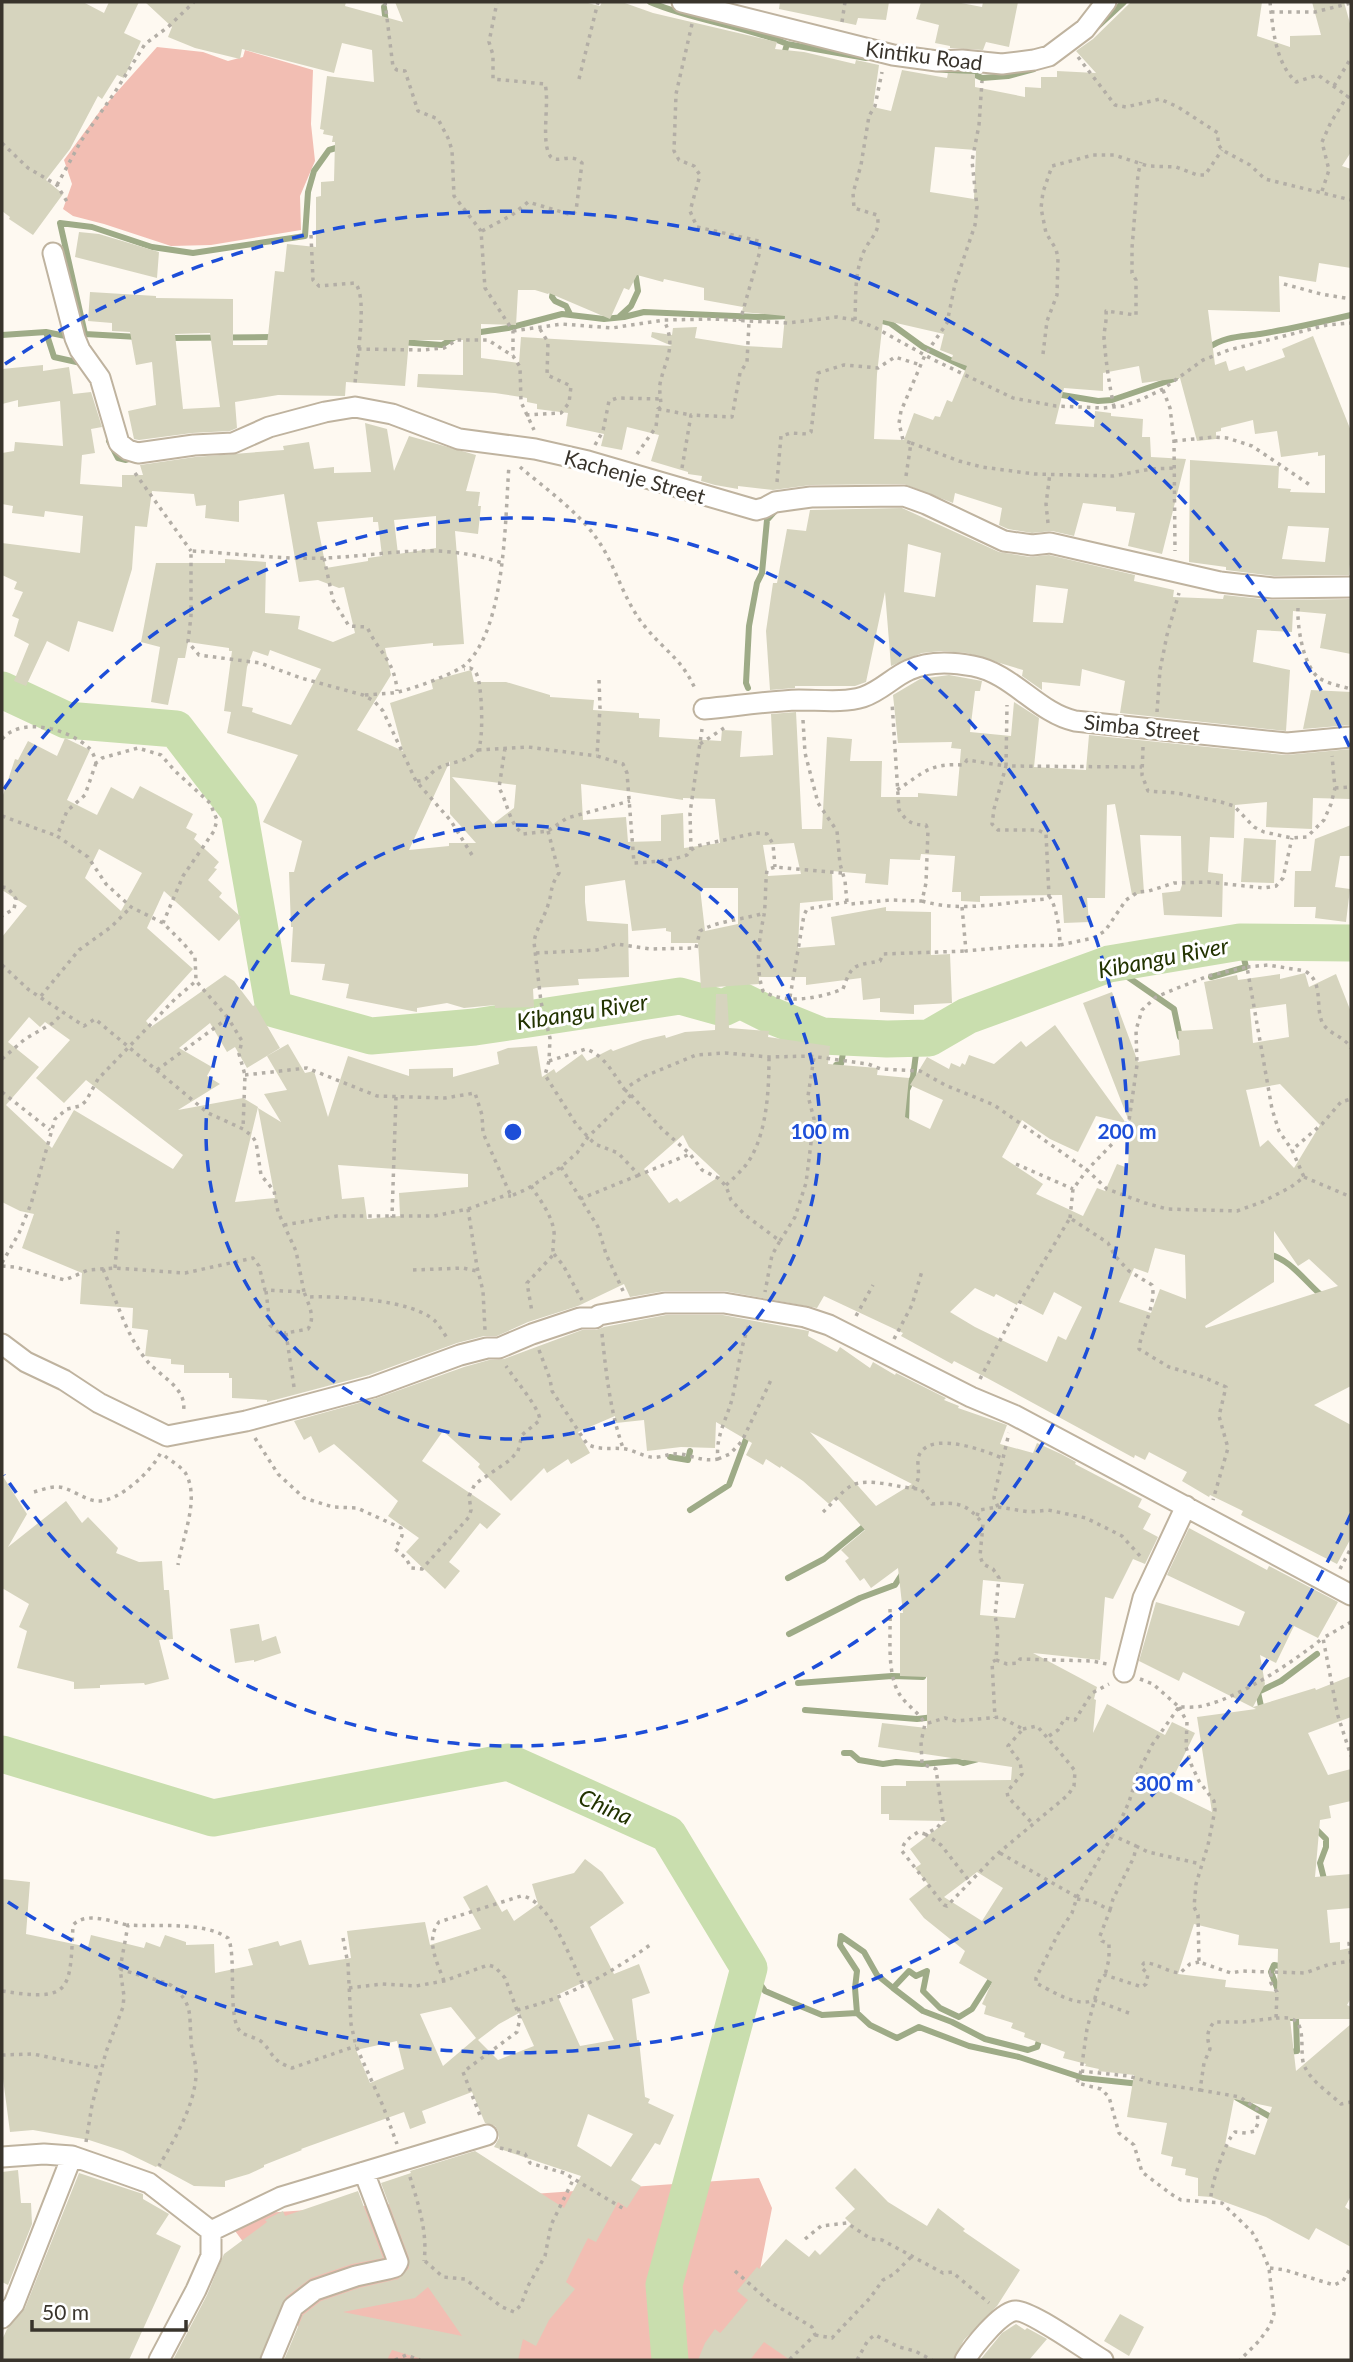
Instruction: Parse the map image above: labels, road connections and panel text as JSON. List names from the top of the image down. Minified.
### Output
{"streets":{"street":["Kintiku Road","Kachenje Street","Simba Street"]},"water":["Kibangu River","China"],"scale_bar":"50 m","rings":["100 m","200 m","300 m"]}
